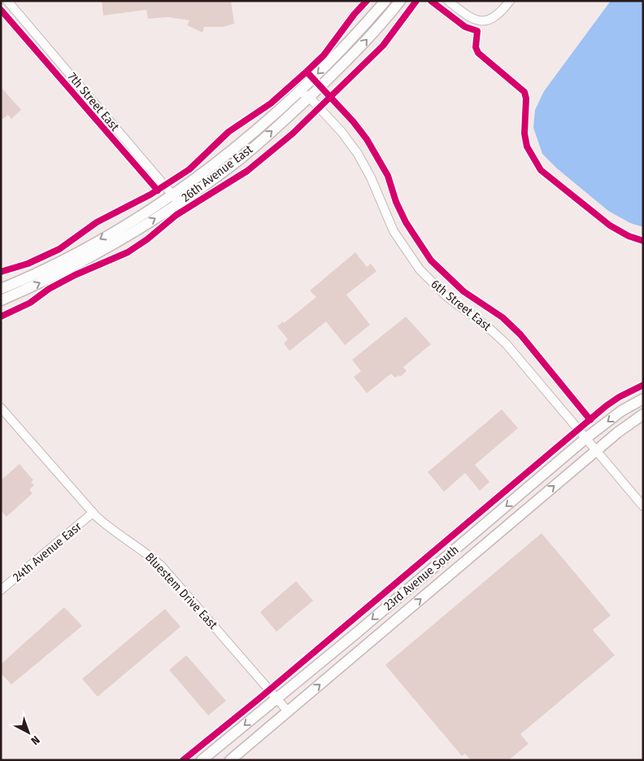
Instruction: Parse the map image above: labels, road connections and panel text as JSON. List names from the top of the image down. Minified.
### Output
{"streets":{"street":["7th Street East","26th Avenue East","6th Street East","24th Avenue Easr","23rd Avenue South","Bluestem Drive East"]},"crossings":[["7th Street East","26th Avenue East"],["26th Avenue East","6th Street East"],["6th Street East","23rd Avenue South"],["24th Avenue Easr","Bluestem Drive East"],["23rd Avenue South","Bluestem Drive East"]],"north":"bottom right"}
